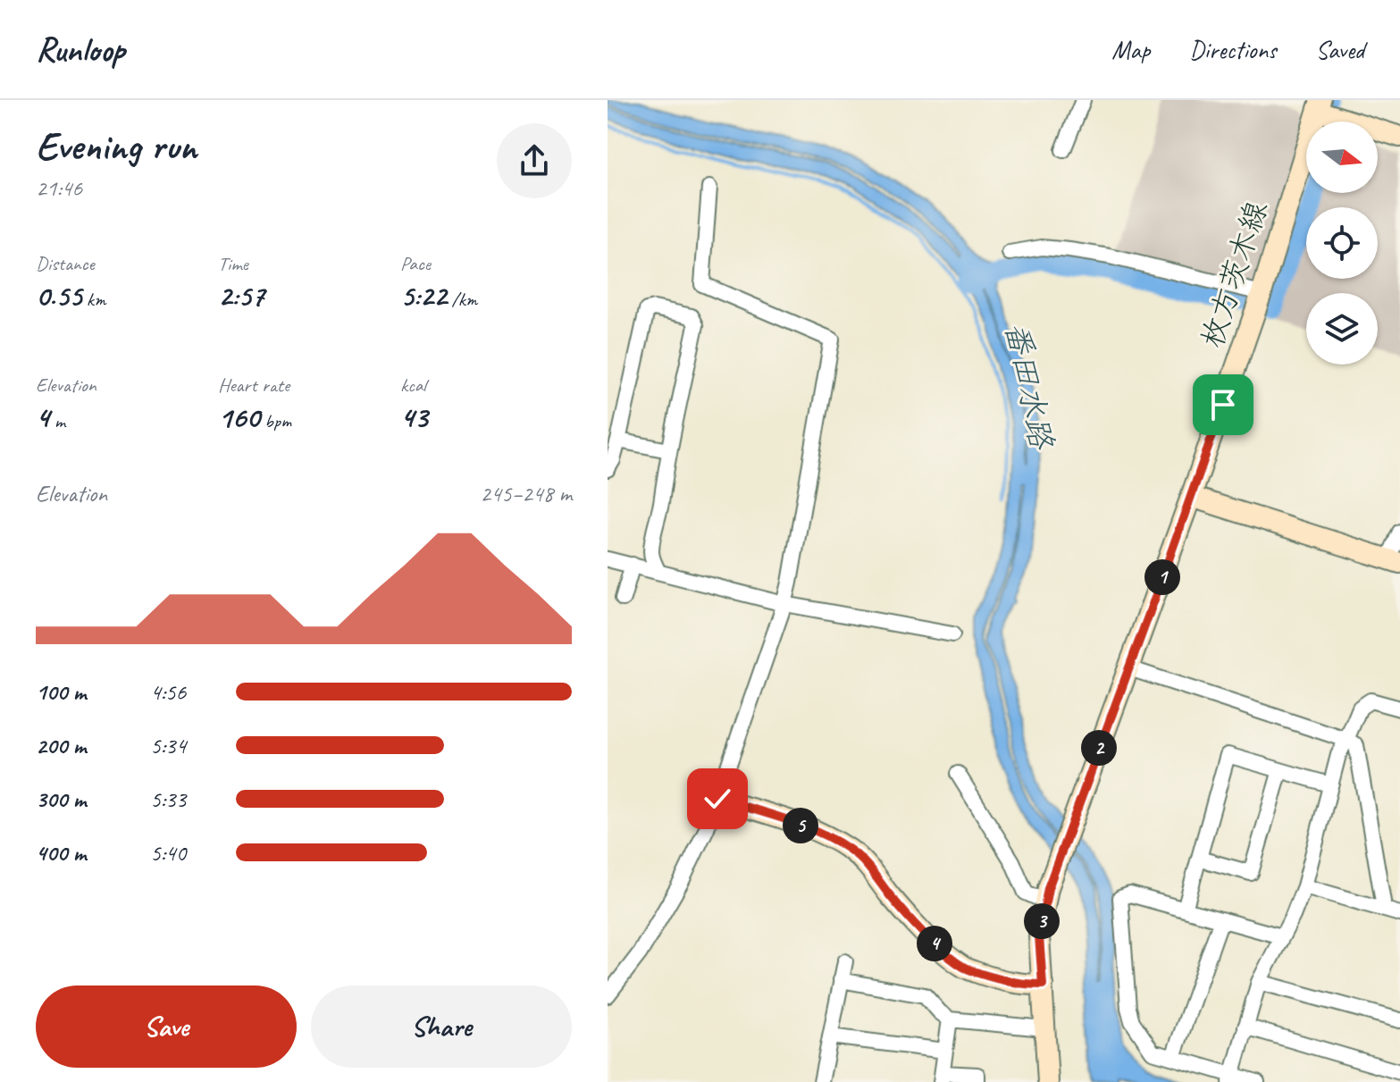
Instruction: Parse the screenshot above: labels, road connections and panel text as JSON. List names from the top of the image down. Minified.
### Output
{"streets":{"main road":["枚方茨木線"]},"water":["番田水路"],"north":"right","page":{"header":"Runloop","nav":["Map","Directions","Saved"],"heading":["Evening run","21:46"],"stats":[["Distance","0.55 km"],["Time","2:57"],["Pace","5:22 /km"],["Elevation","4 m"],["Heart rate","160 bpm"],["kcal","43"]],"chart":["Elevation","245–248 m"],"pins":["1","2","5","3","4"],"list":[{"name":"100 m","note":"4:56"},{"name":"200 m","note":"5:34"},{"name":"300 m","note":"5:33"},{"name":"400 m","note":"5:40"}],"buttons":["Save","Share"]}}
